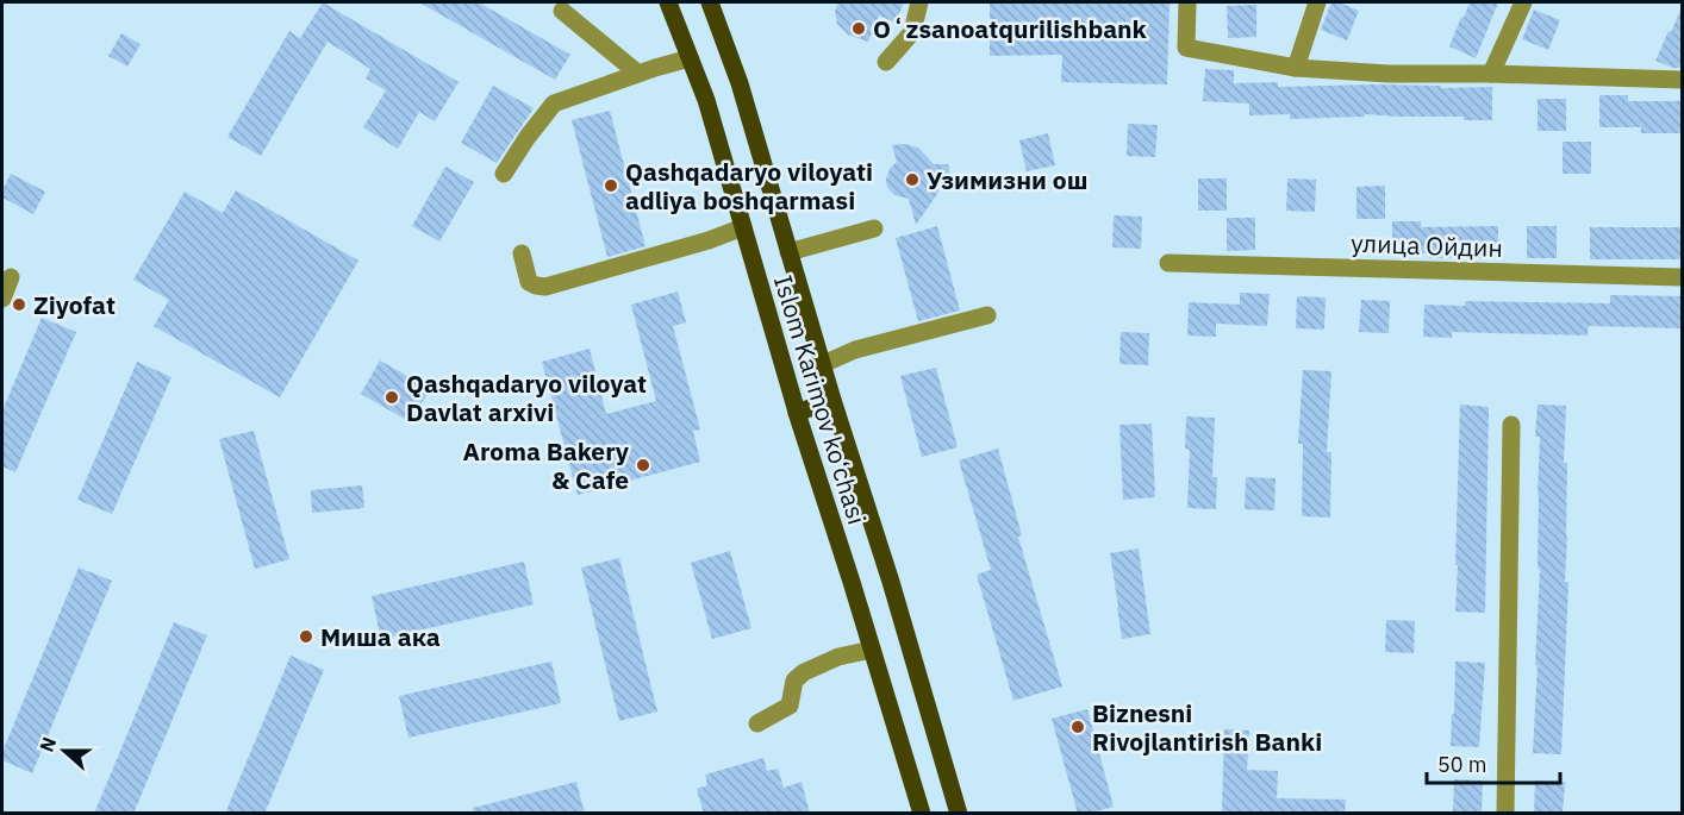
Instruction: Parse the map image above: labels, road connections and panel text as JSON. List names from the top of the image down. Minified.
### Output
{"streets":{"main road":["Islom Karimov ko‘chasi"],"street":["улица Ойдин"]},"places":["Oʻzsanoatqurilishbank","Узимизни ош","Qashqadaryo viloyati adliya boshqarmasi","Ziyofat","Qashqadaryo viloyat Davlat arxivi","Aroma Bakery & Cafe","Миша ака","Biznesni Rivojlantirish Banki"],"scale_bar":"50 m","north":"left"}
